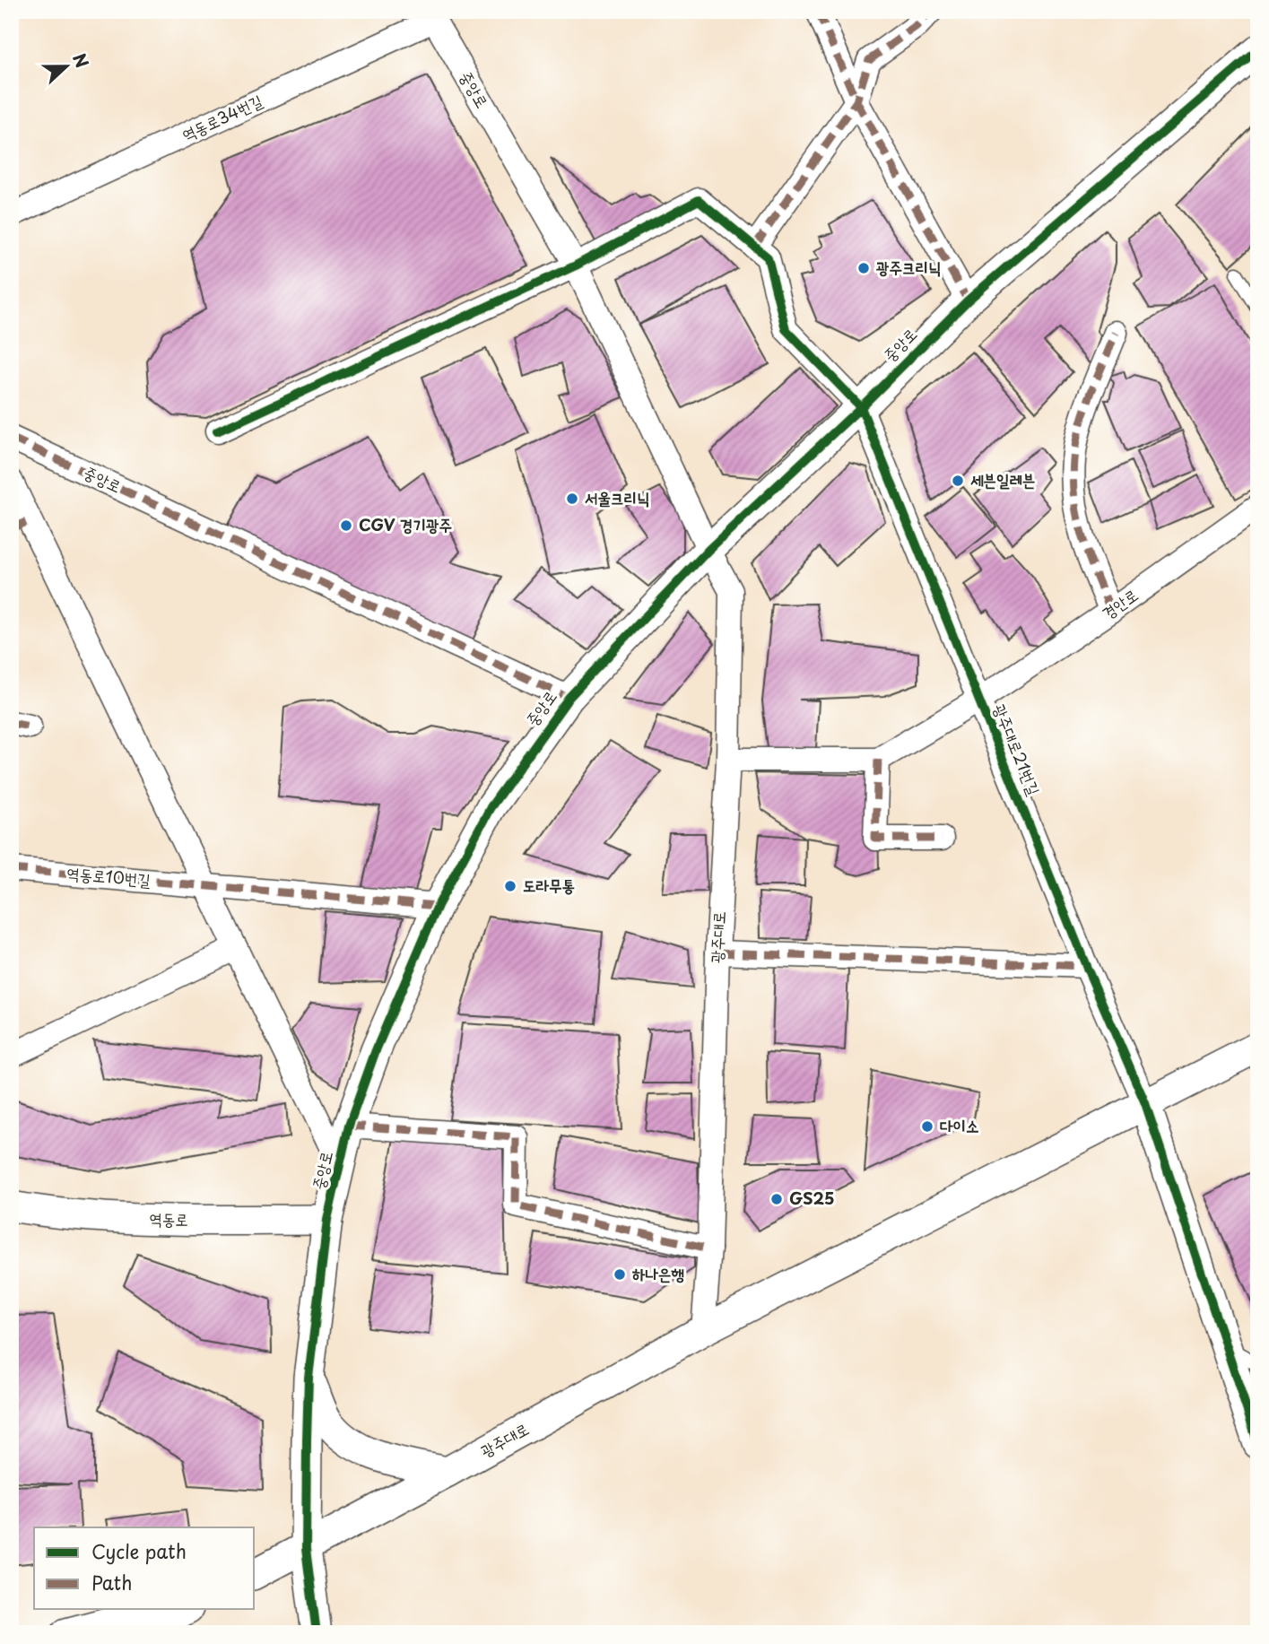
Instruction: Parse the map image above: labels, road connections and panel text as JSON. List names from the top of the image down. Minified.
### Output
{"streets":{"street":["중앙로","역동로34번길","경안로","광주대로21번길","역동로10번길","광주대로","역동로"]},"crossings":[["중앙로","역동로34번길"],["중앙로","광주대로21번길"],["중앙로","광주대로"],["중앙로","역동로"],["경안로","광주대로21번길"],["광주대로21번길","광주대로"]],"places":["광주크리닉","세븐일레븐","서울크리닉","CGV 경기광주","도라무통","다이소","GS25","하나은행"],"legend":["Cycle path","Path"],"north":"right"}
